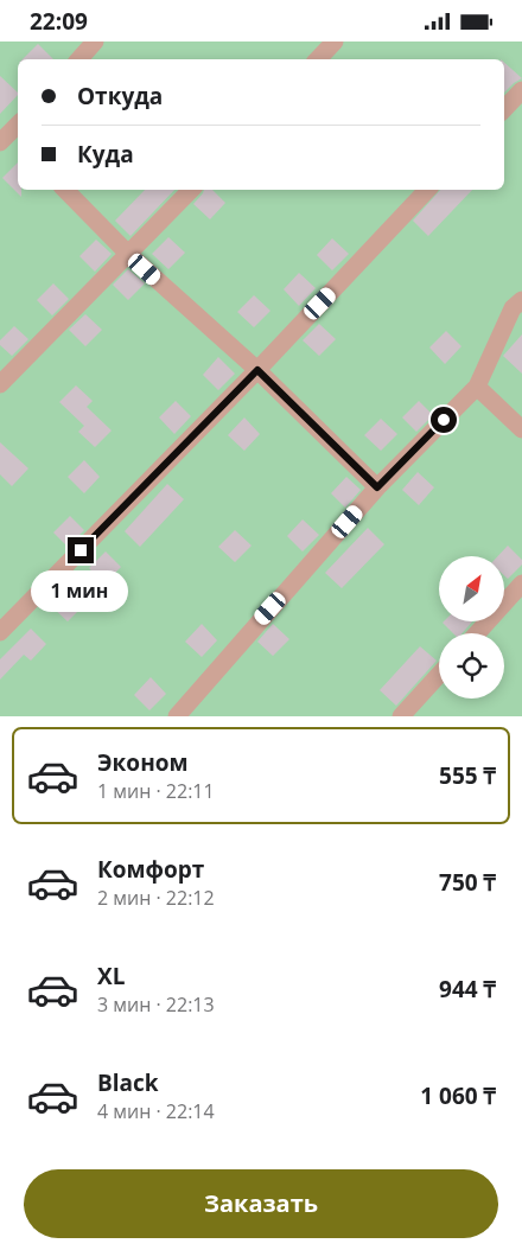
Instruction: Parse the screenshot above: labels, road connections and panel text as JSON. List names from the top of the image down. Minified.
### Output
{"north":"top right","page":{"status":"22:09","banner":["Откуда","Куда"],"bubble":"1 мин","list":[{"name":"Эконом","note":"1 мин · 22:11","value":"555 ₸"},{"name":"Комфорт","note":"2 мин · 22:12","value":"750 ₸"},{"name":"XL","note":"3 мин · 22:13","value":"944 ₸"},{"name":"Black","note":"4 мин · 22:14","value":"1 060 ₸"}],"buttons":"Заказать"}}
